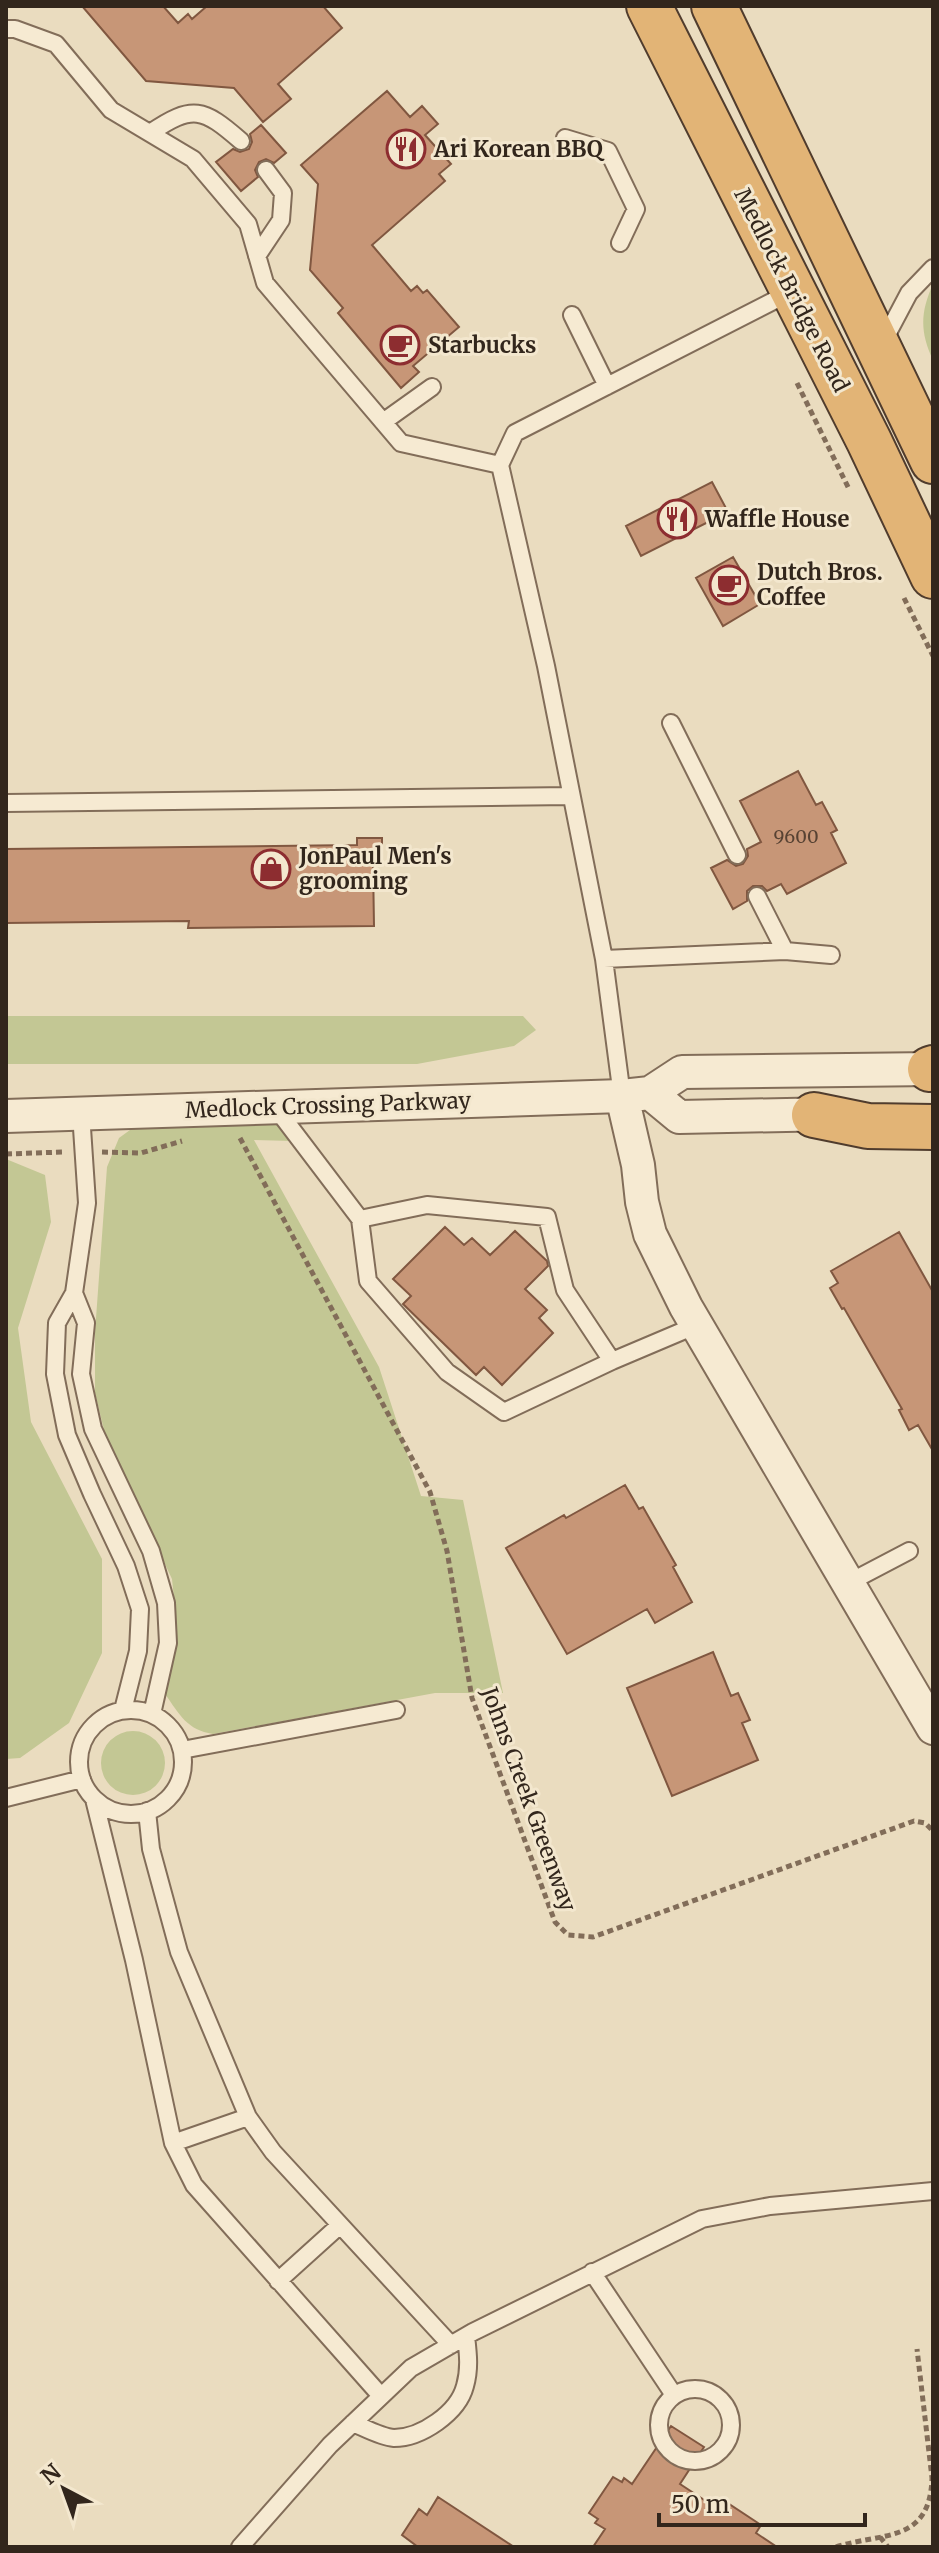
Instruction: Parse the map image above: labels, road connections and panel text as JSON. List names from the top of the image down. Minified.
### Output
{"streets":{"highway":["Medlock Bridge Road"],"street":["Medlock Crossing Parkway"],"path":["Johns Creek Greenway"]},"places":{"restaurant":["Ari Korean BBQ","Waffle House"],"cafe":["Starbucks","Dutch Bros. Coffee"],"shop":["JonPaul Men's grooming"]},"house_numbers":["9600"],"scale_bar":"50 m","north":"top left"}
